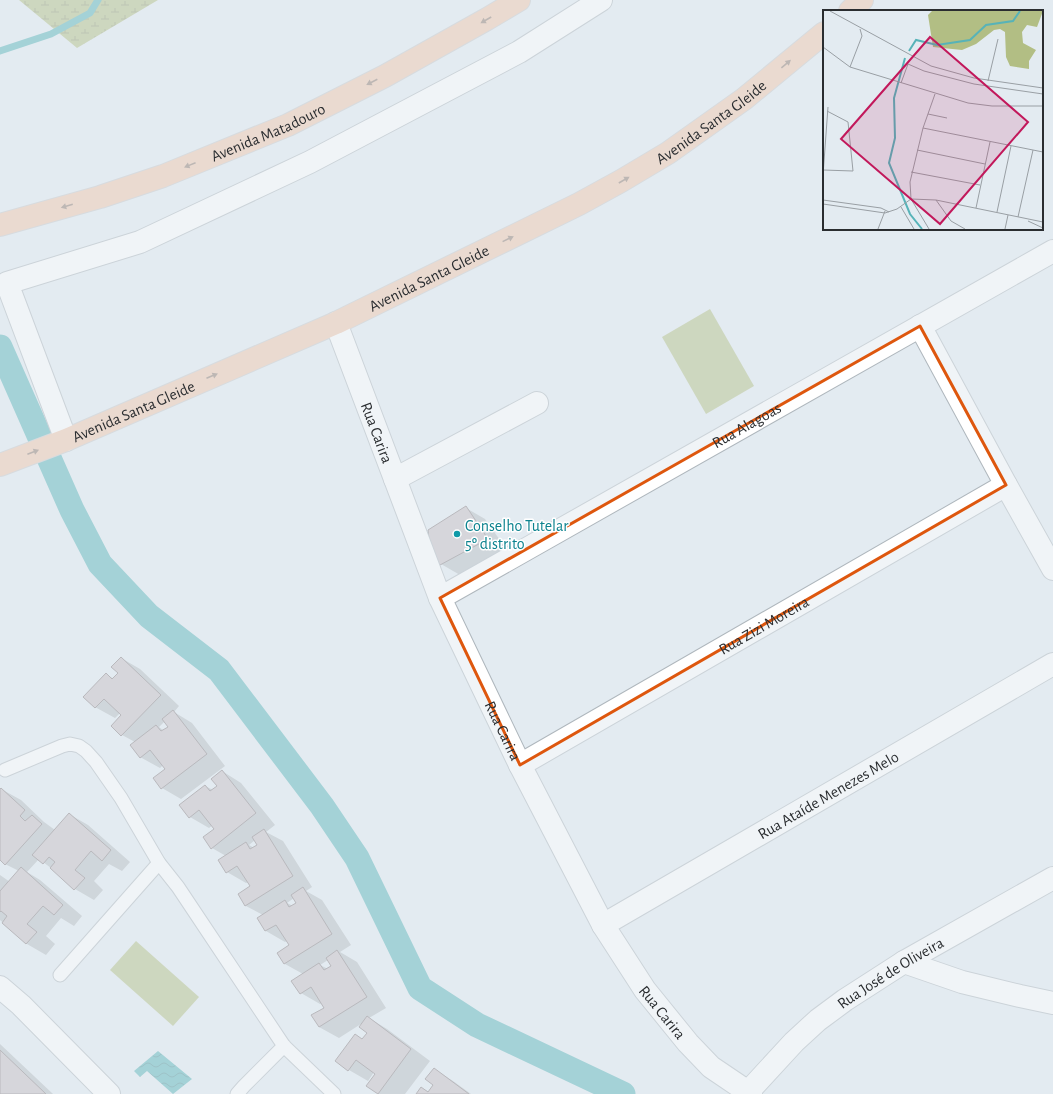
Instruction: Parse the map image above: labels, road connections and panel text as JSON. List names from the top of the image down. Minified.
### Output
{"streets":{"main road":["Avenida Santa Gleide","Avenida Matadouro"],"street":["Rua Alagoas","Rua Carira","Rua Zizi Moreira","Rua Ataíde Menezes Melo","Rua José de Oliveira"]},"crossings":[["Avenida Santa Gleide","Rua Carira"],["Rua Alagoas","Rua Carira"],["Rua Carira","Rua Zizi Moreira"],["Rua Carira","Rua Ataíde Menezes Melo"],["Rua Carira","Rua José de Oliveira"]],"one_way":["Avenida Santa Gleide","Avenida Matadouro"],"places":["Conselho Tutelar 5º distrito"]}
